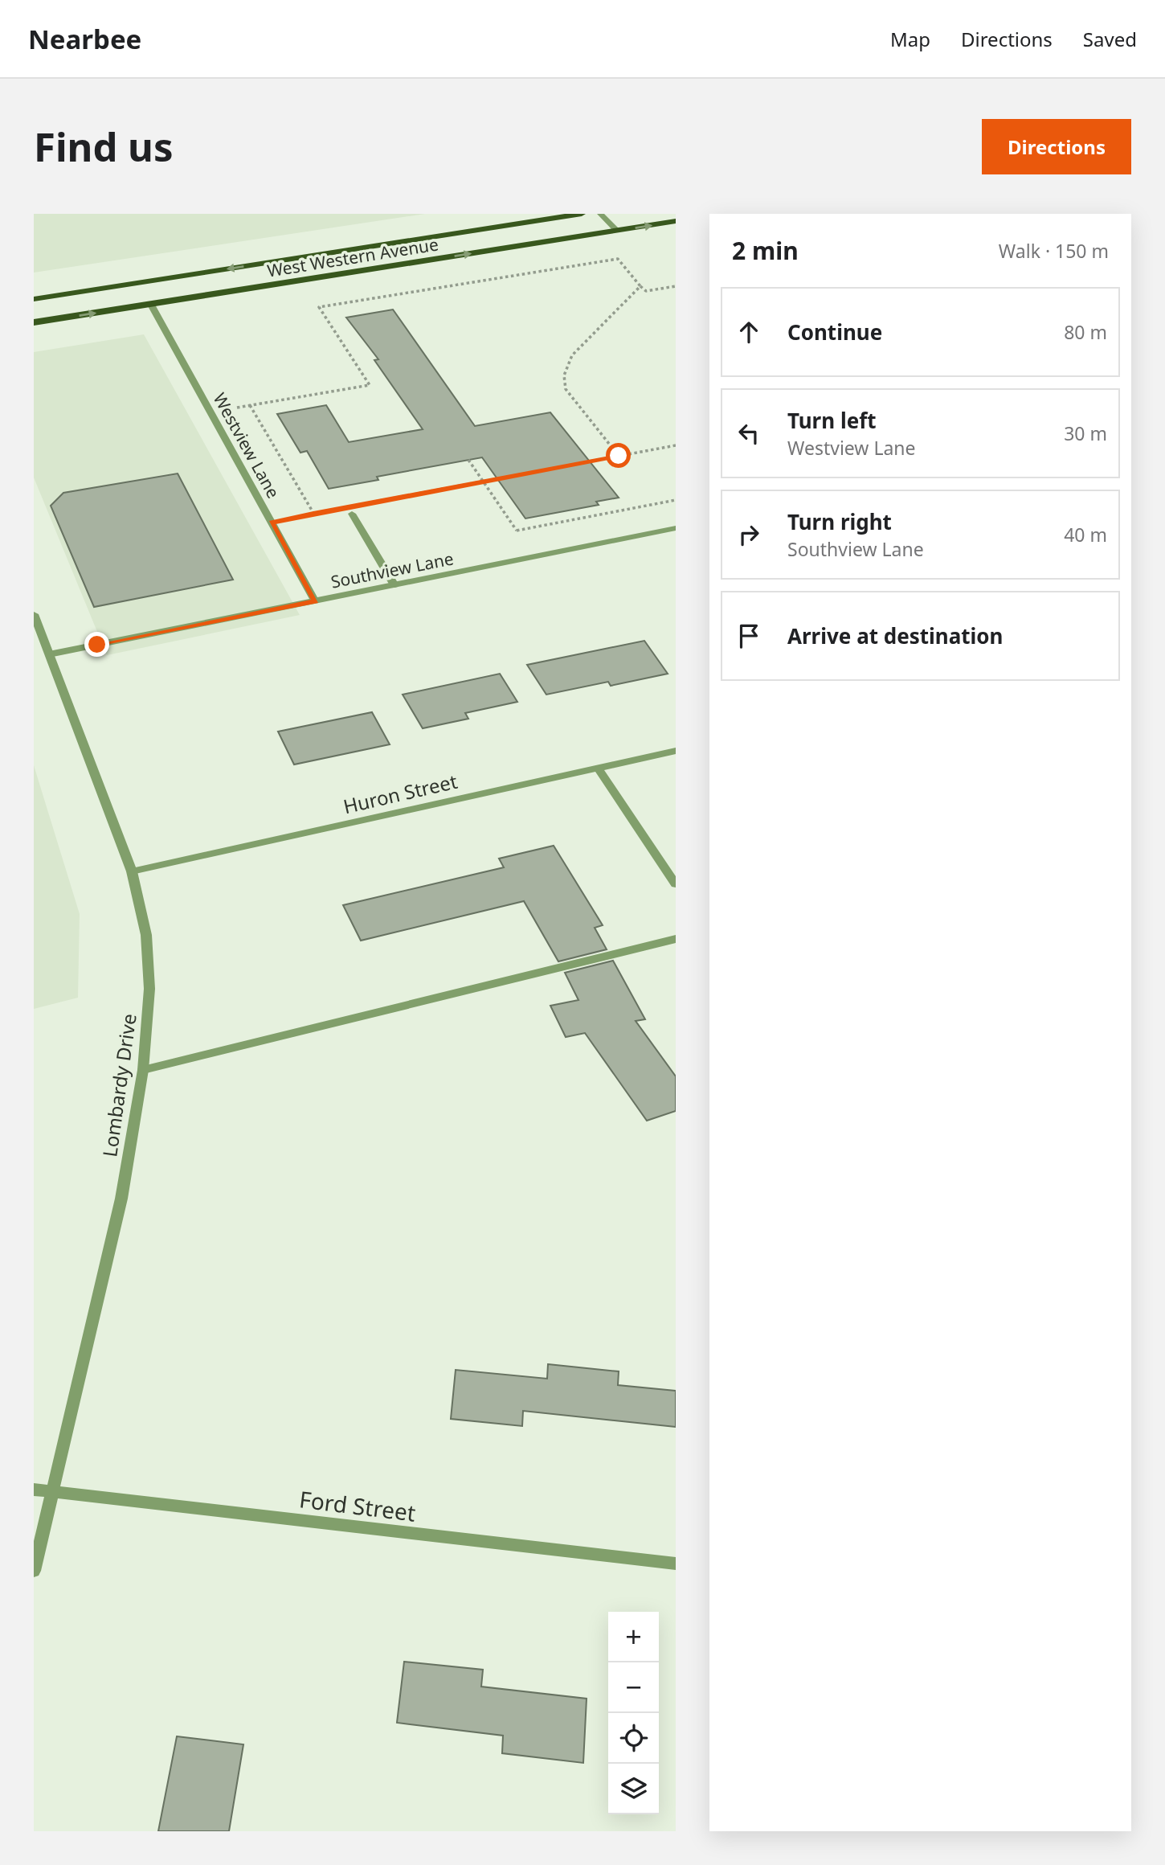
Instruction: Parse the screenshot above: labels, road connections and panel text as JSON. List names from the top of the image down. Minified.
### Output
{"streets":{"main road":["West Western Avenue"],"street":["Westview Lane","Southview Lane","Huron Street","Lombardy Drive","Ford Street"]},"crossings":[["West Western Avenue","Westview Lane"],["Westview Lane","Southview Lane"],["Southview Lane","Lombardy Drive"],["Huron Street","Lombardy Drive"],["Lombardy Drive","Ford Street"]],"page":{"header":"Nearbee","nav":["Map","Directions","Saved"],"buttons":"Directions","title":"Find us","heading":["2 min","Walk · 150 m"],"list":[["Continue","80 m"],["Turn left","Westview Lane","30 m"],["Turn right","Southview Lane","40 m"],"Arrive at destination"],"map_buttons":["+","−"]}}
